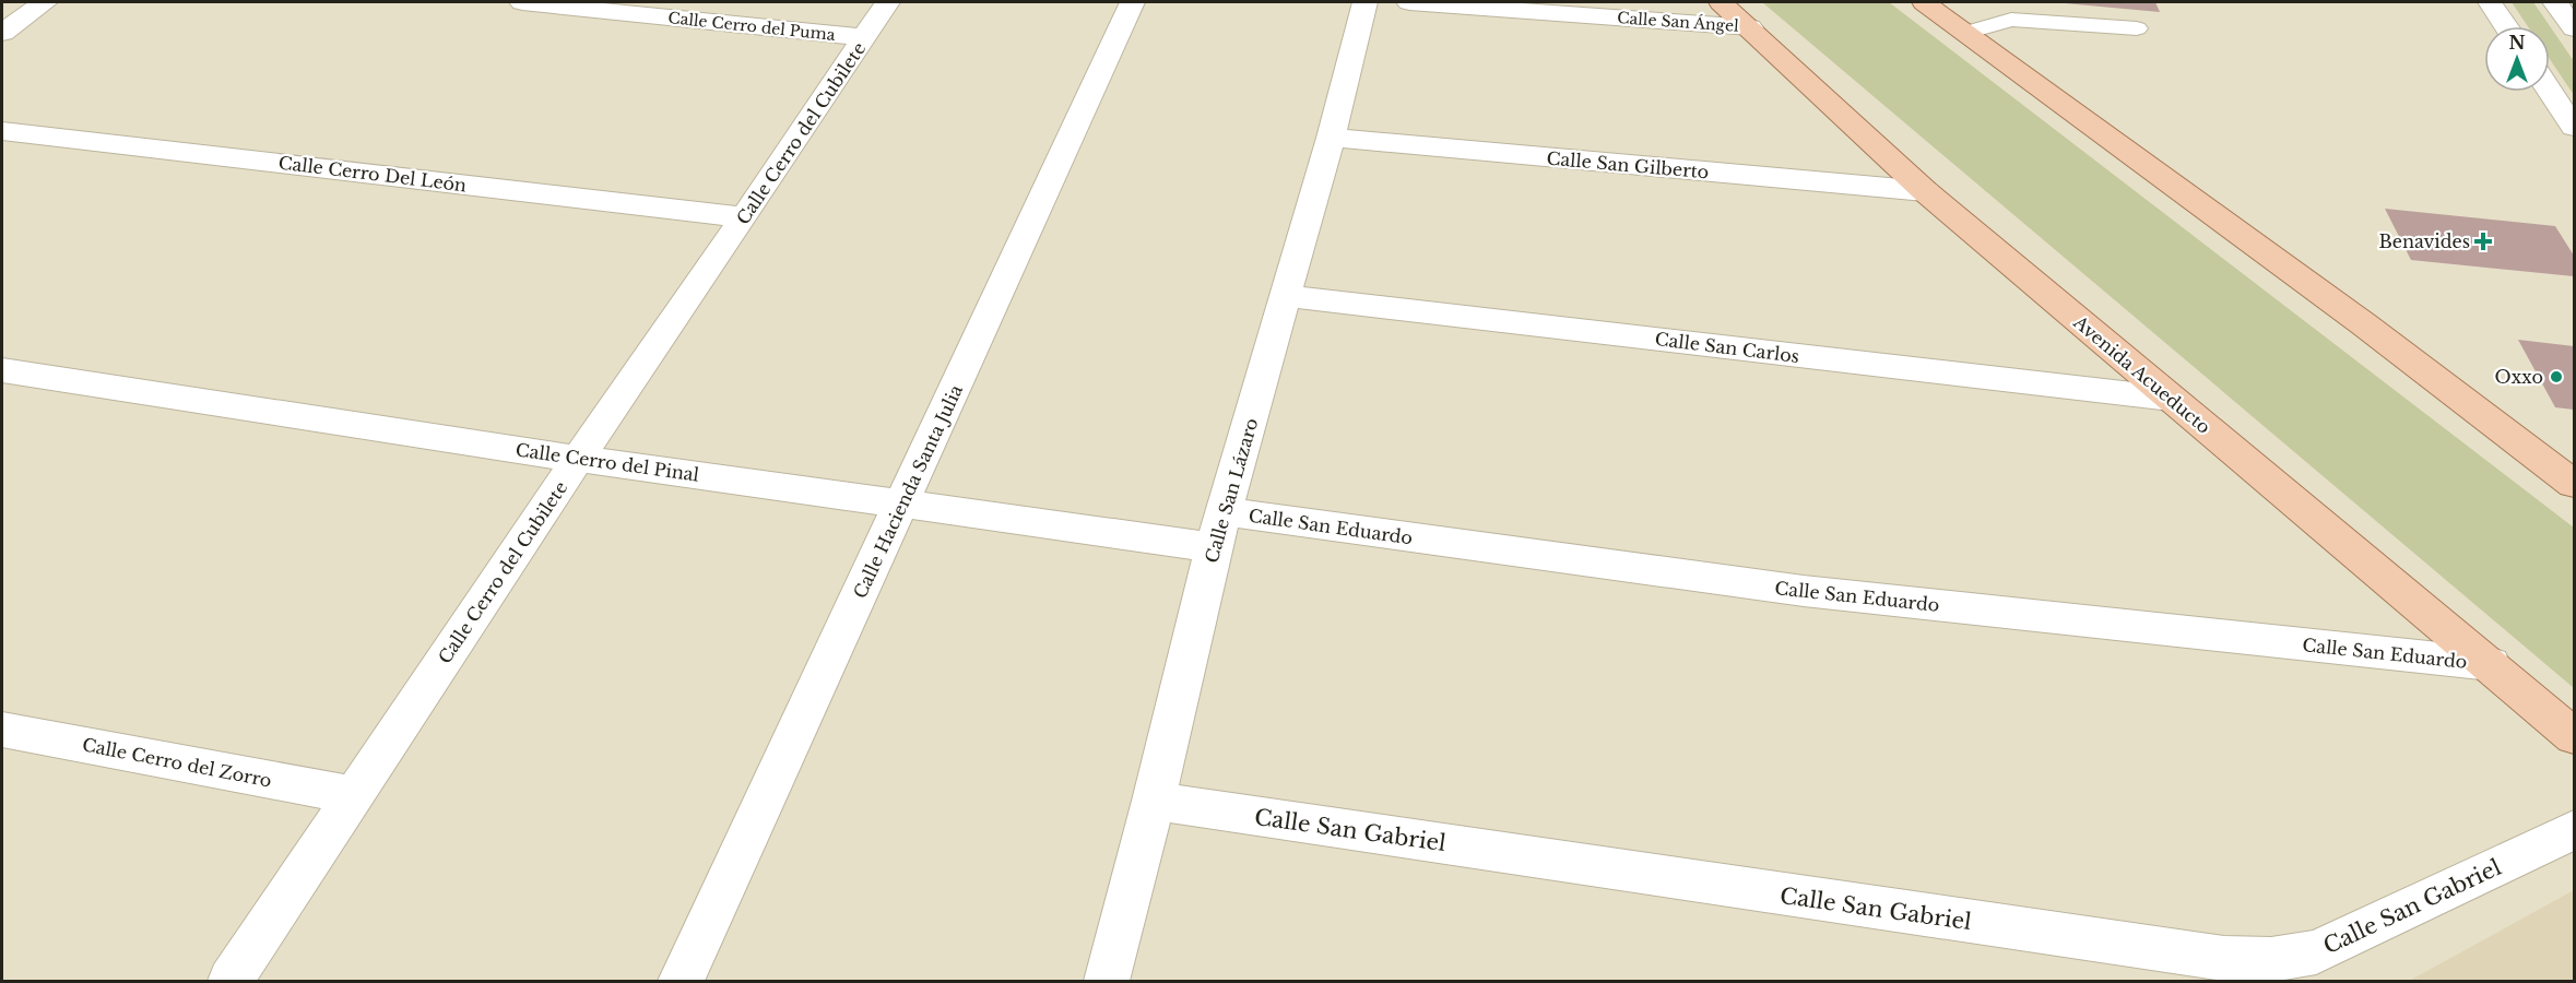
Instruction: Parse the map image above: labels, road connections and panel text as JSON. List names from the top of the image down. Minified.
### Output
{"streets":{"main road":["Avenida Acueducto"],"street":["Calle San Ángel","Calle Cerro del Puma","Calle Cerro del Cubilete","Calle San Gilberto","Calle Cerro Del León","Calle San Carlos","Calle Cerro del Pinal","Calle San Lázaro","Calle Hacienda Santa Julia","Calle San Eduardo","Calle Cerro del Zorro","Calle San Gabriel"]},"crossings":[["Calle San Ángel","Avenida Acueducto"],["Calle Cerro del Puma","Calle Cerro del Cubilete"],["Calle Cerro del Cubilete","Calle Cerro Del León"],["Calle Cerro del Cubilete","Calle Cerro del Pinal"],["Calle Cerro del Cubilete","Calle Cerro del Zorro"],["Calle San Gilberto","Avenida Acueducto"],["Calle San Gilberto","Calle San Lázaro"],["Calle San Carlos","Avenida Acueducto"],["Calle San Carlos","Calle San Lázaro"],["Avenida Acueducto","Calle San Eduardo"],["Calle Cerro del Pinal","Calle San Lázaro"],["Calle Cerro del Pinal","Calle Hacienda Santa Julia"],["Calle Cerro del Pinal","Calle San Eduardo"],["Calle San Lázaro","Calle San Eduardo"],["Calle San Lázaro","Calle San Gabriel"]],"places":{"health":["Benavides"],"other":["Oxxo"]},"north":"top"}
